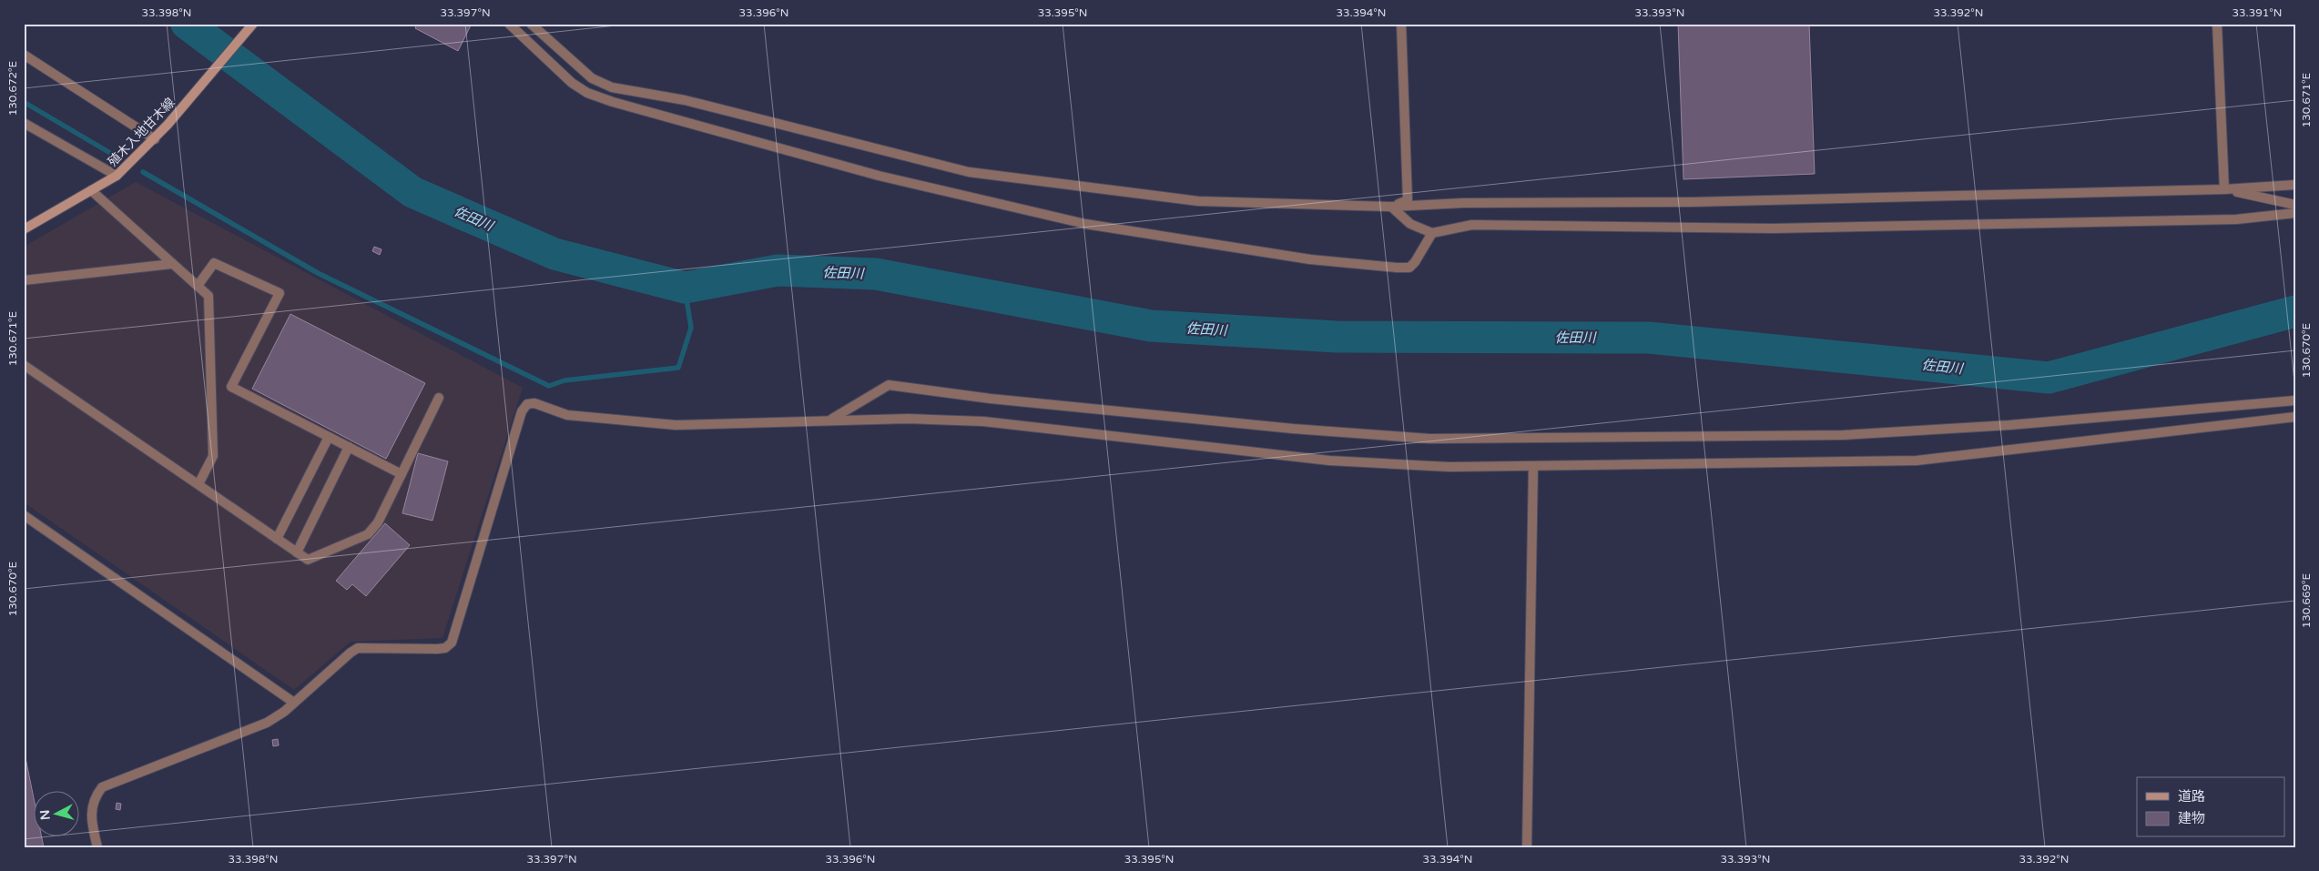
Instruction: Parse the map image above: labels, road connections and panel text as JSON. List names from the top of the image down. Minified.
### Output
{"streets":{"main road":["殖木入地甘木線"]},"water":["佐田川"],"legend":["道路","建物"],"north":"left","coordinates":["33.398°N","33.397°N","33.396°N","33.395°N","33.394°N","33.393°N","33.392°N","33.391°N","130.672°E","130.671°E","130.670°E","130.669°E"]}
